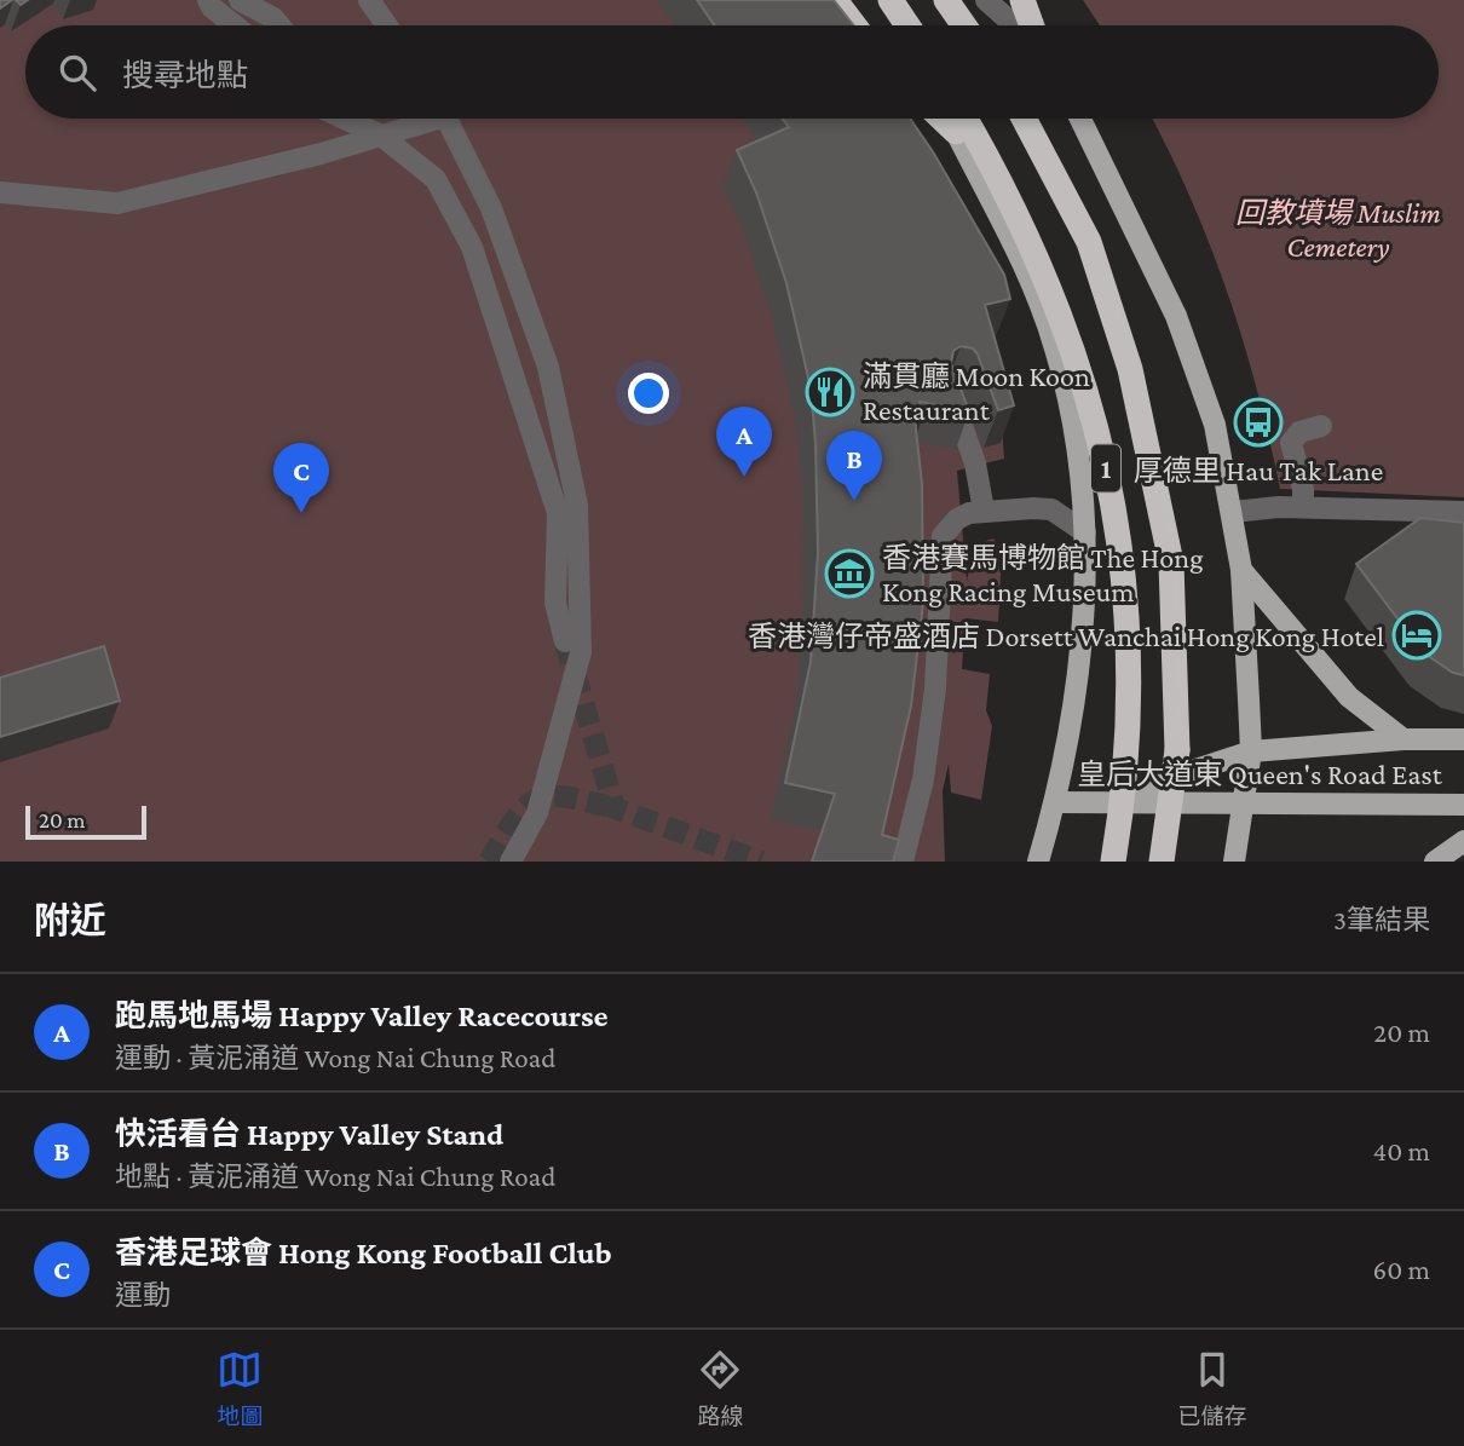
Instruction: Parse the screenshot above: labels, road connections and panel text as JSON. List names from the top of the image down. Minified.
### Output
{"streets":{"highway":["1"],"main road":["皇后大道東 Queen's Road East"]},"parks":["回教墳場 Muslim Cemetery"],"places":{"restaurant":["滿貫廳 Moon Koon Restaurant"],"bus stop":["厚德里 Hau Tak Lane"],"museum":["香港賽馬博物館 The Hong Kong Racing Museum"],"hotel":["香港灣仔帝盛酒店 Dorsett Wanchai Hong Kong Hotel"]},"scale_bar":"20 m","page":{"search":"搜尋地點","pins":["A","B","C"],"scale":"20 m","heading":["附近","3筆結果"],"list":[{"mark":"A","name":"跑馬地馬場 Happy Valley Racecourse","note":"運動 · 黃泥涌道 Wong Nai Chung Road","value":"20 m"},{"mark":"B","name":"快活看台 Happy Valley Stand","note":"地點 · 黃泥涌道 Wong Nai Chung Road","value":"40 m"},{"mark":"C","name":"香港足球會 Hong Kong Football Club","note":"運動","value":"60 m"}],"nav":["地圖","路線","已儲存"]}}
